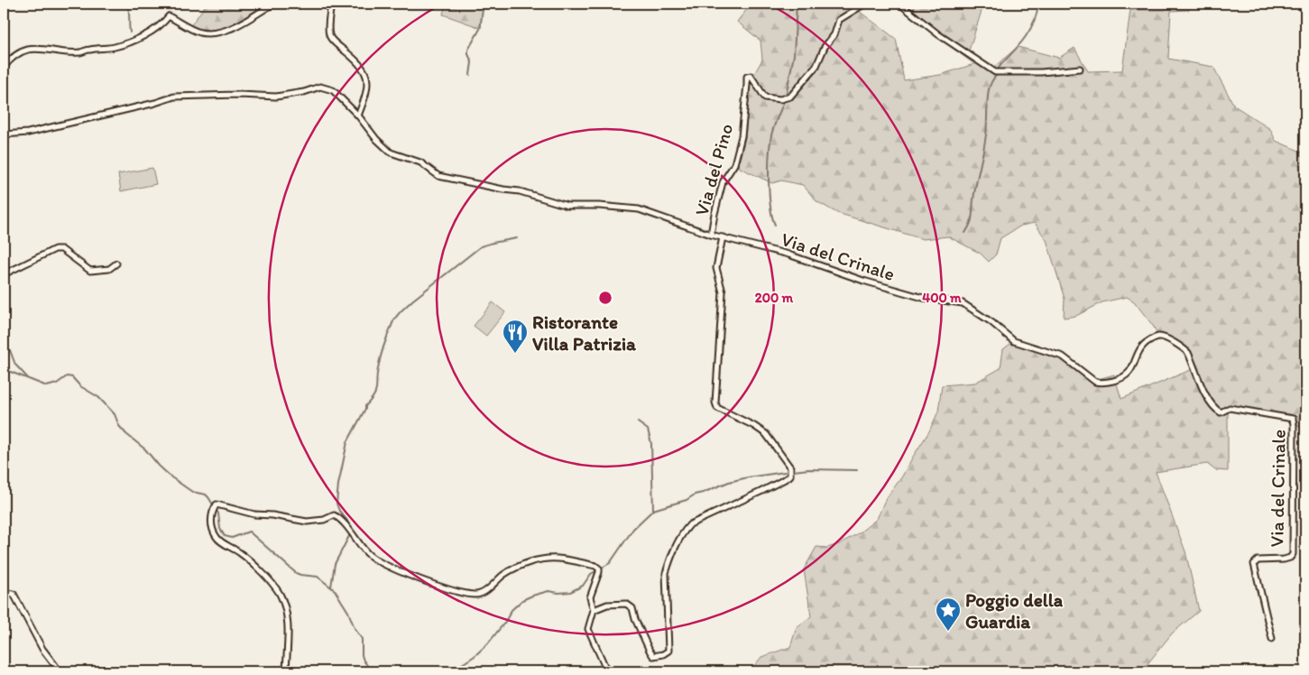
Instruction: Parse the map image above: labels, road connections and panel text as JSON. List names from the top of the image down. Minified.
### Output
{"streets":{"street":["Via del Pino","Via del Crinale"]},"crossings":[["Via del Pino","Via del Crinale"]],"places":{"restaurant":["Ristorante Villa Patrizia"],"place":["Poggio della Guardia"]},"rings":["200 m","400 m"]}
